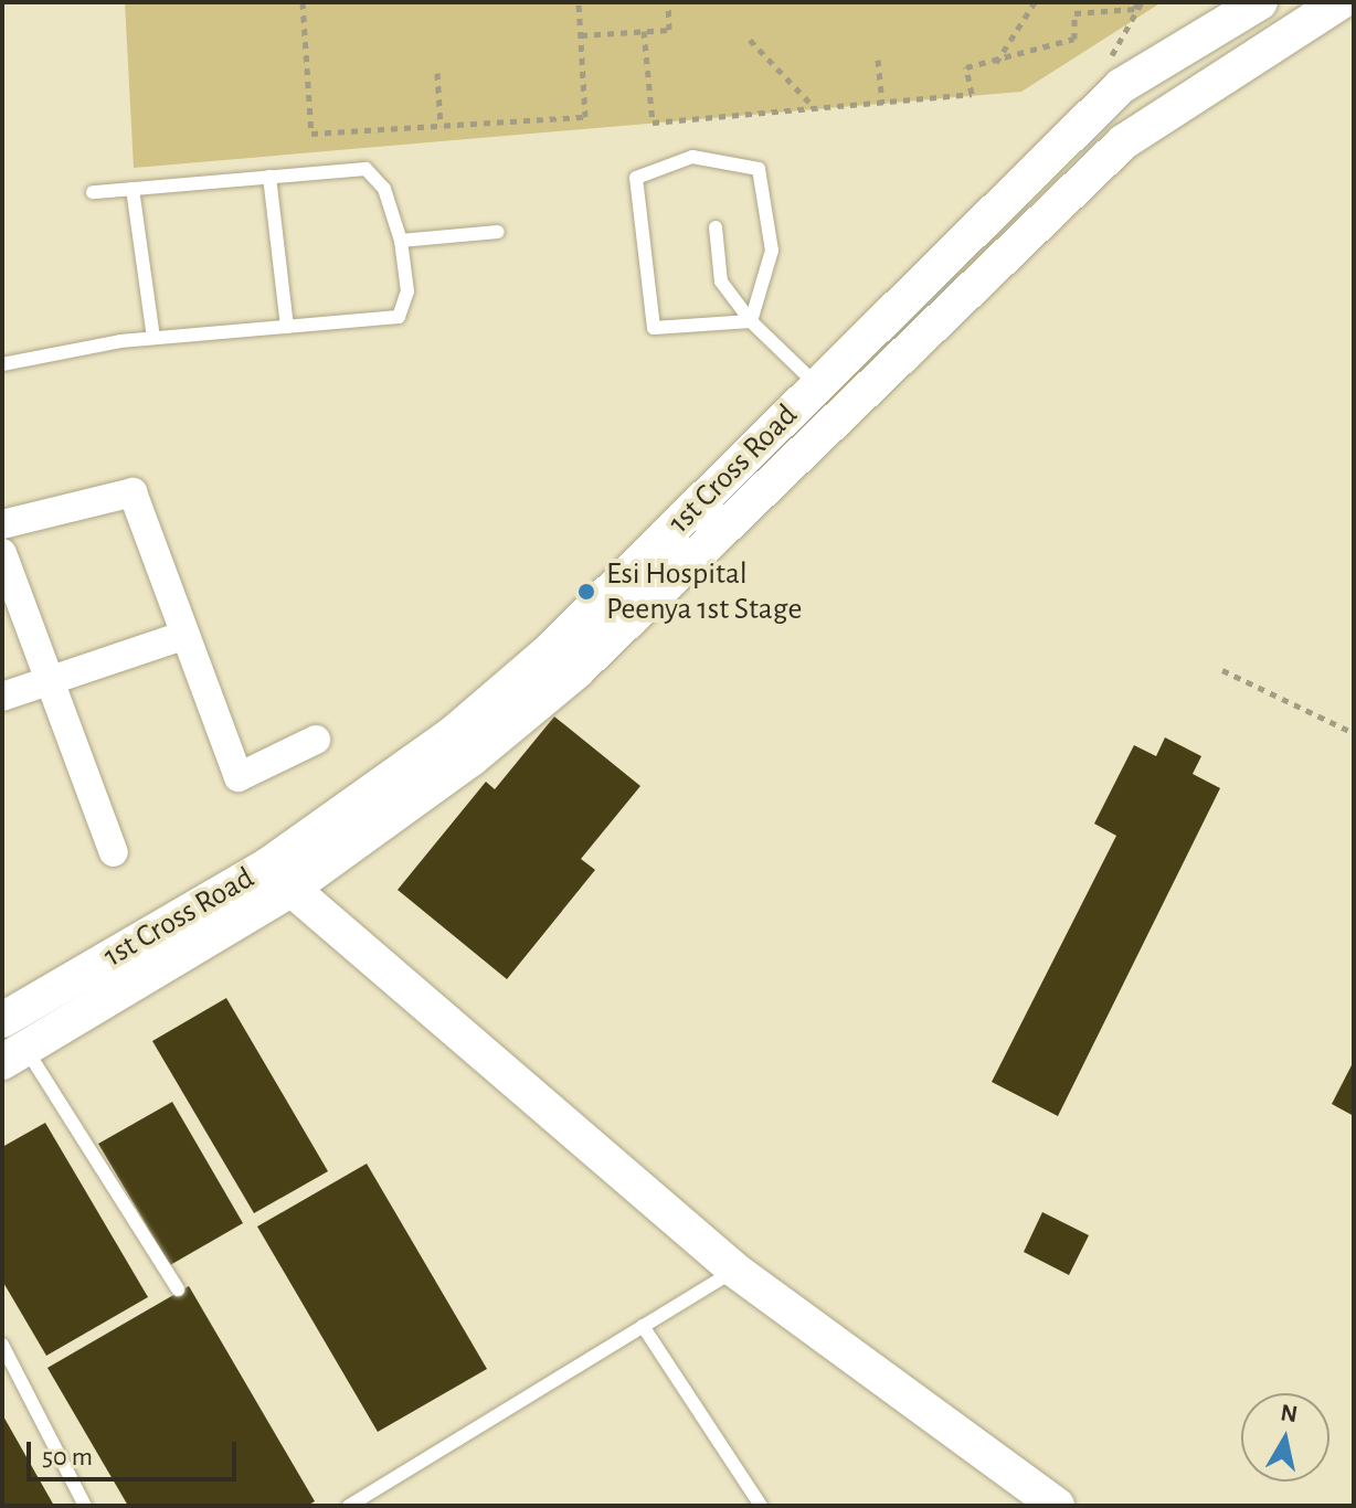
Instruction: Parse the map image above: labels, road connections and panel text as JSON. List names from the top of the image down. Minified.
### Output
{"streets":{"street":["1st Cross Road"]},"places":["Esi Hospital Peenya 1st Stage"],"scale_bar":"50 m","north":"top"}
